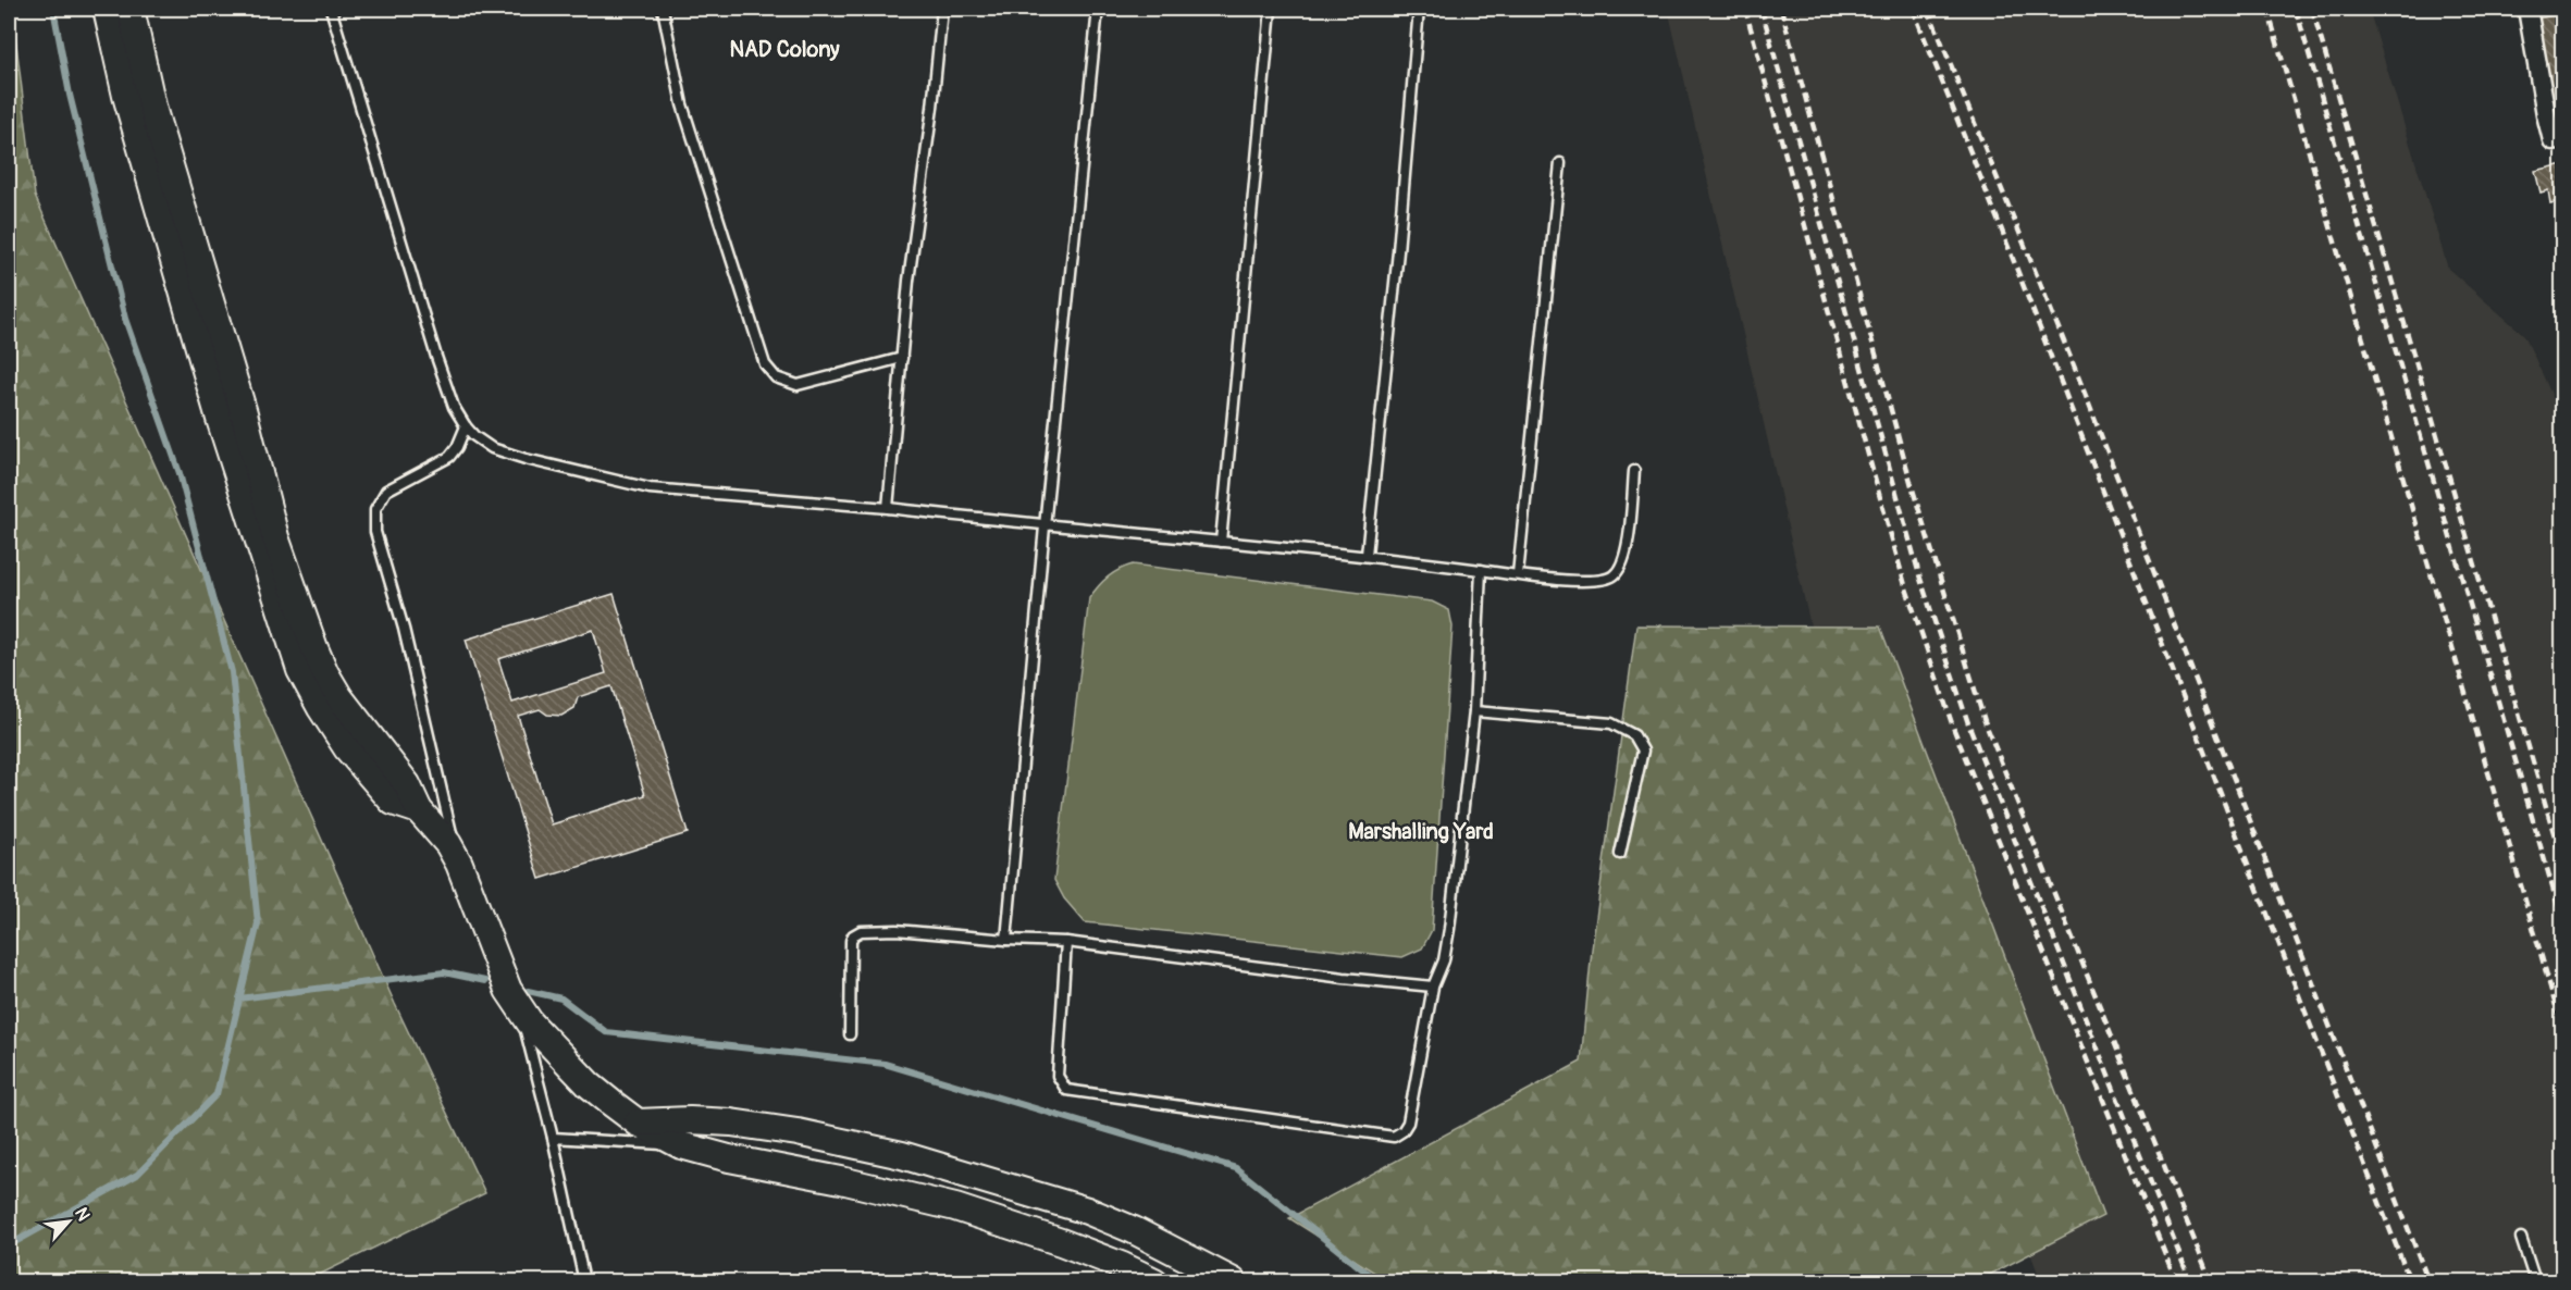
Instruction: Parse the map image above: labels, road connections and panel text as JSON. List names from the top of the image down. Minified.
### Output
{"districts":["NAD Colony","Marshalling Yard"],"north":"top right"}
